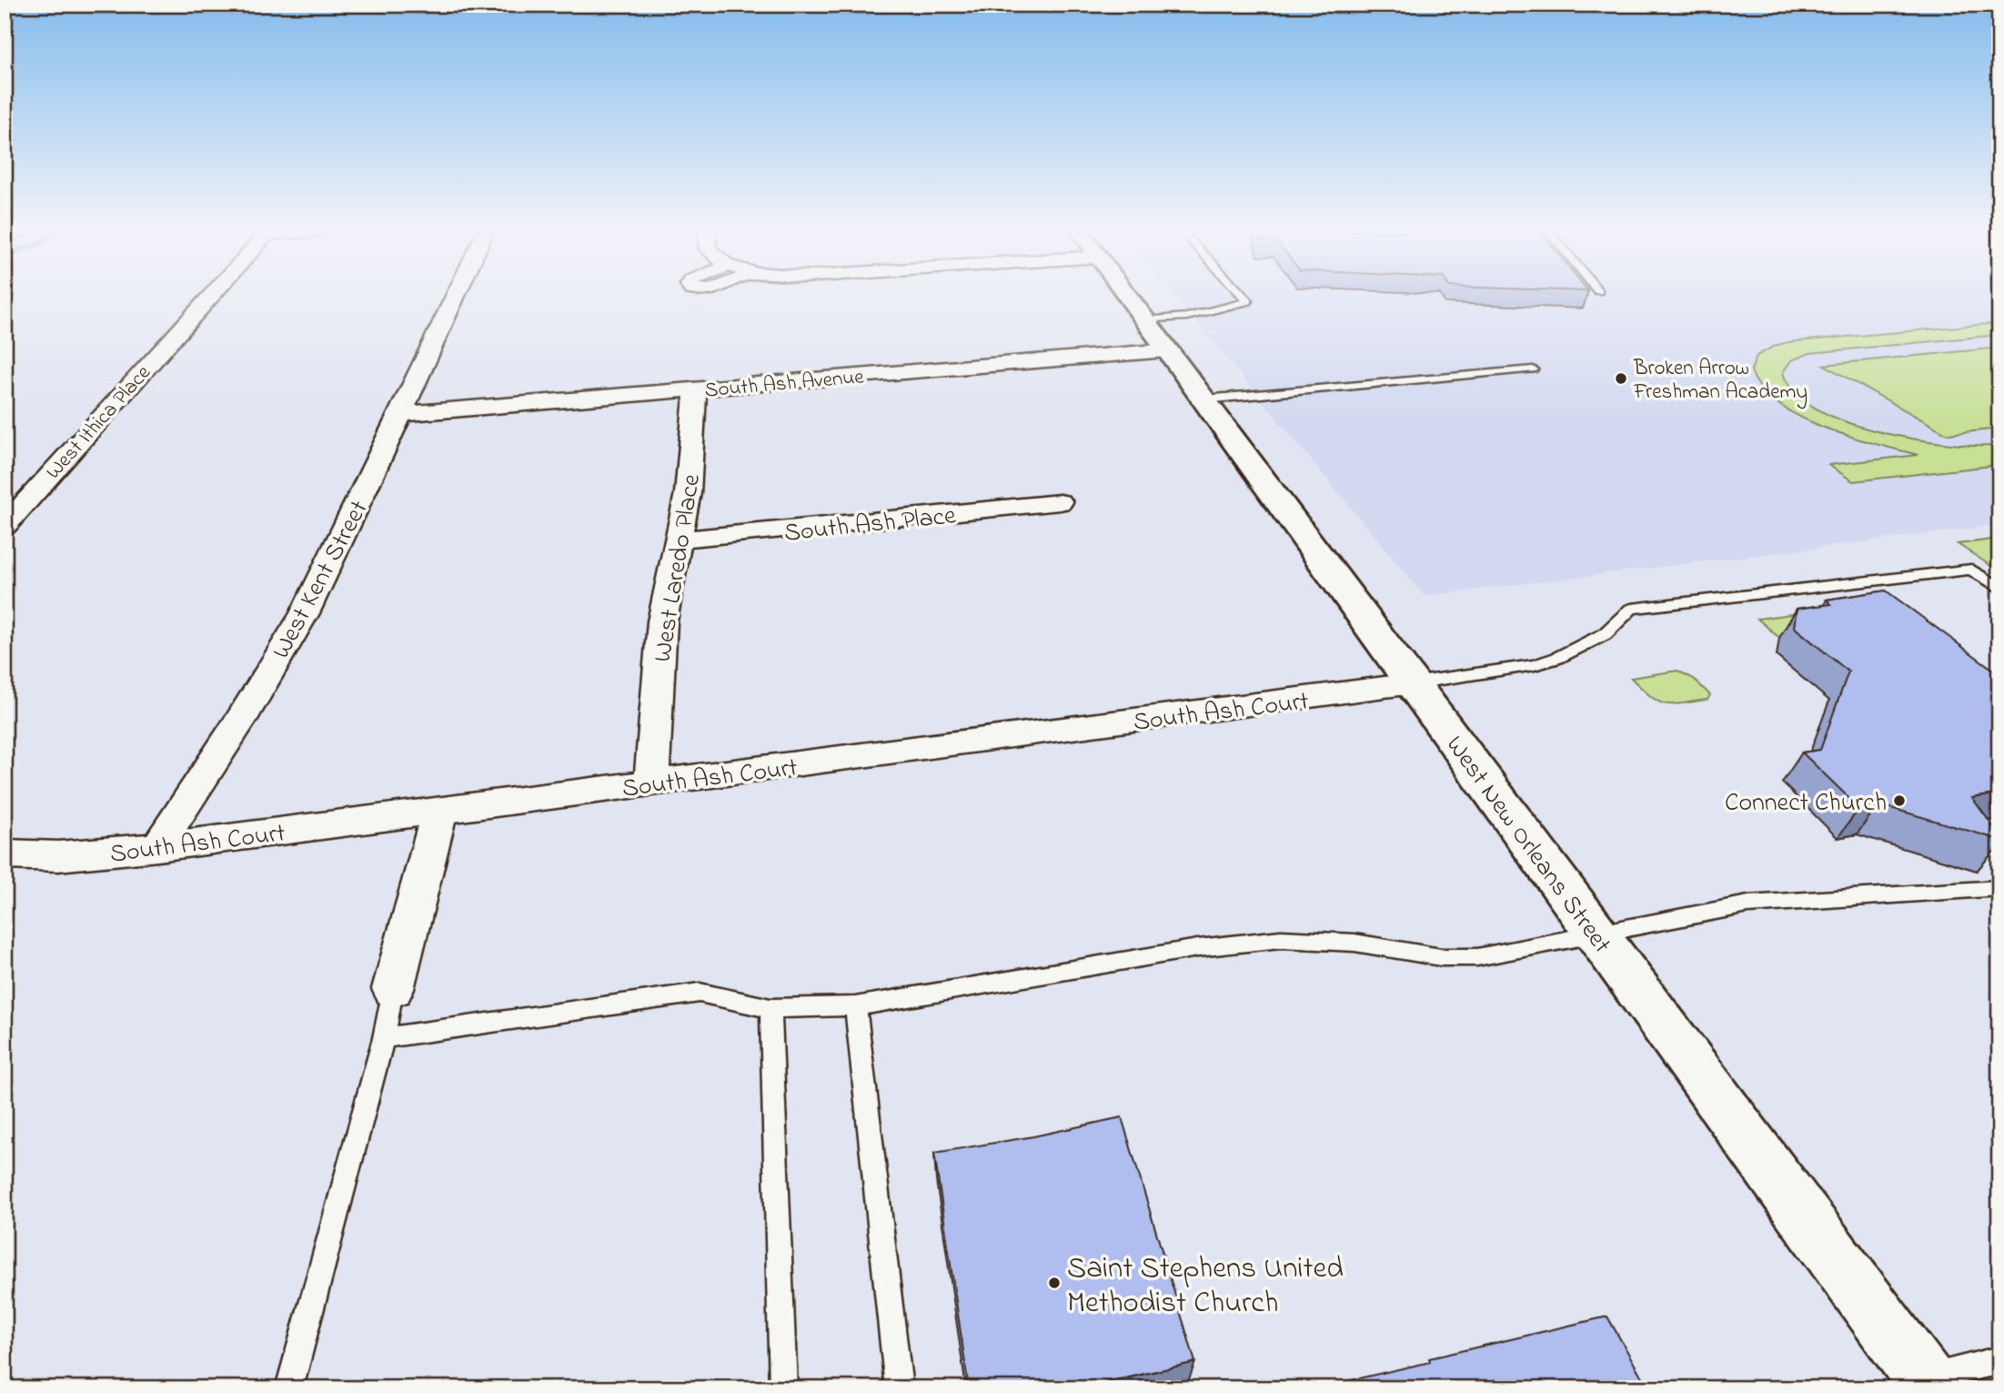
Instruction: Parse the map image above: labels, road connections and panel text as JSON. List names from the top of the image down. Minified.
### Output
{"streets":{"main road":["West New Orleans Street"],"street":["South Ash Avenue","West Ithica Place","South Ash Place","West Laredo Place","West Kent Street","South Ash Court"]},"crossings":[["South Ash Avenue","West Laredo Place"],["South Ash Avenue","West Kent Street"],["South Ash Avenue","West New Orleans Street"],["South Ash Place","West Laredo Place"],["West Laredo Place","South Ash Court"],["West Kent Street","South Ash Court"],["South Ash Court","West New Orleans Street"]],"places":["Broken Arrow Freshman Academy","Connect Church","Saint Stephens United Methodist Church"]}
